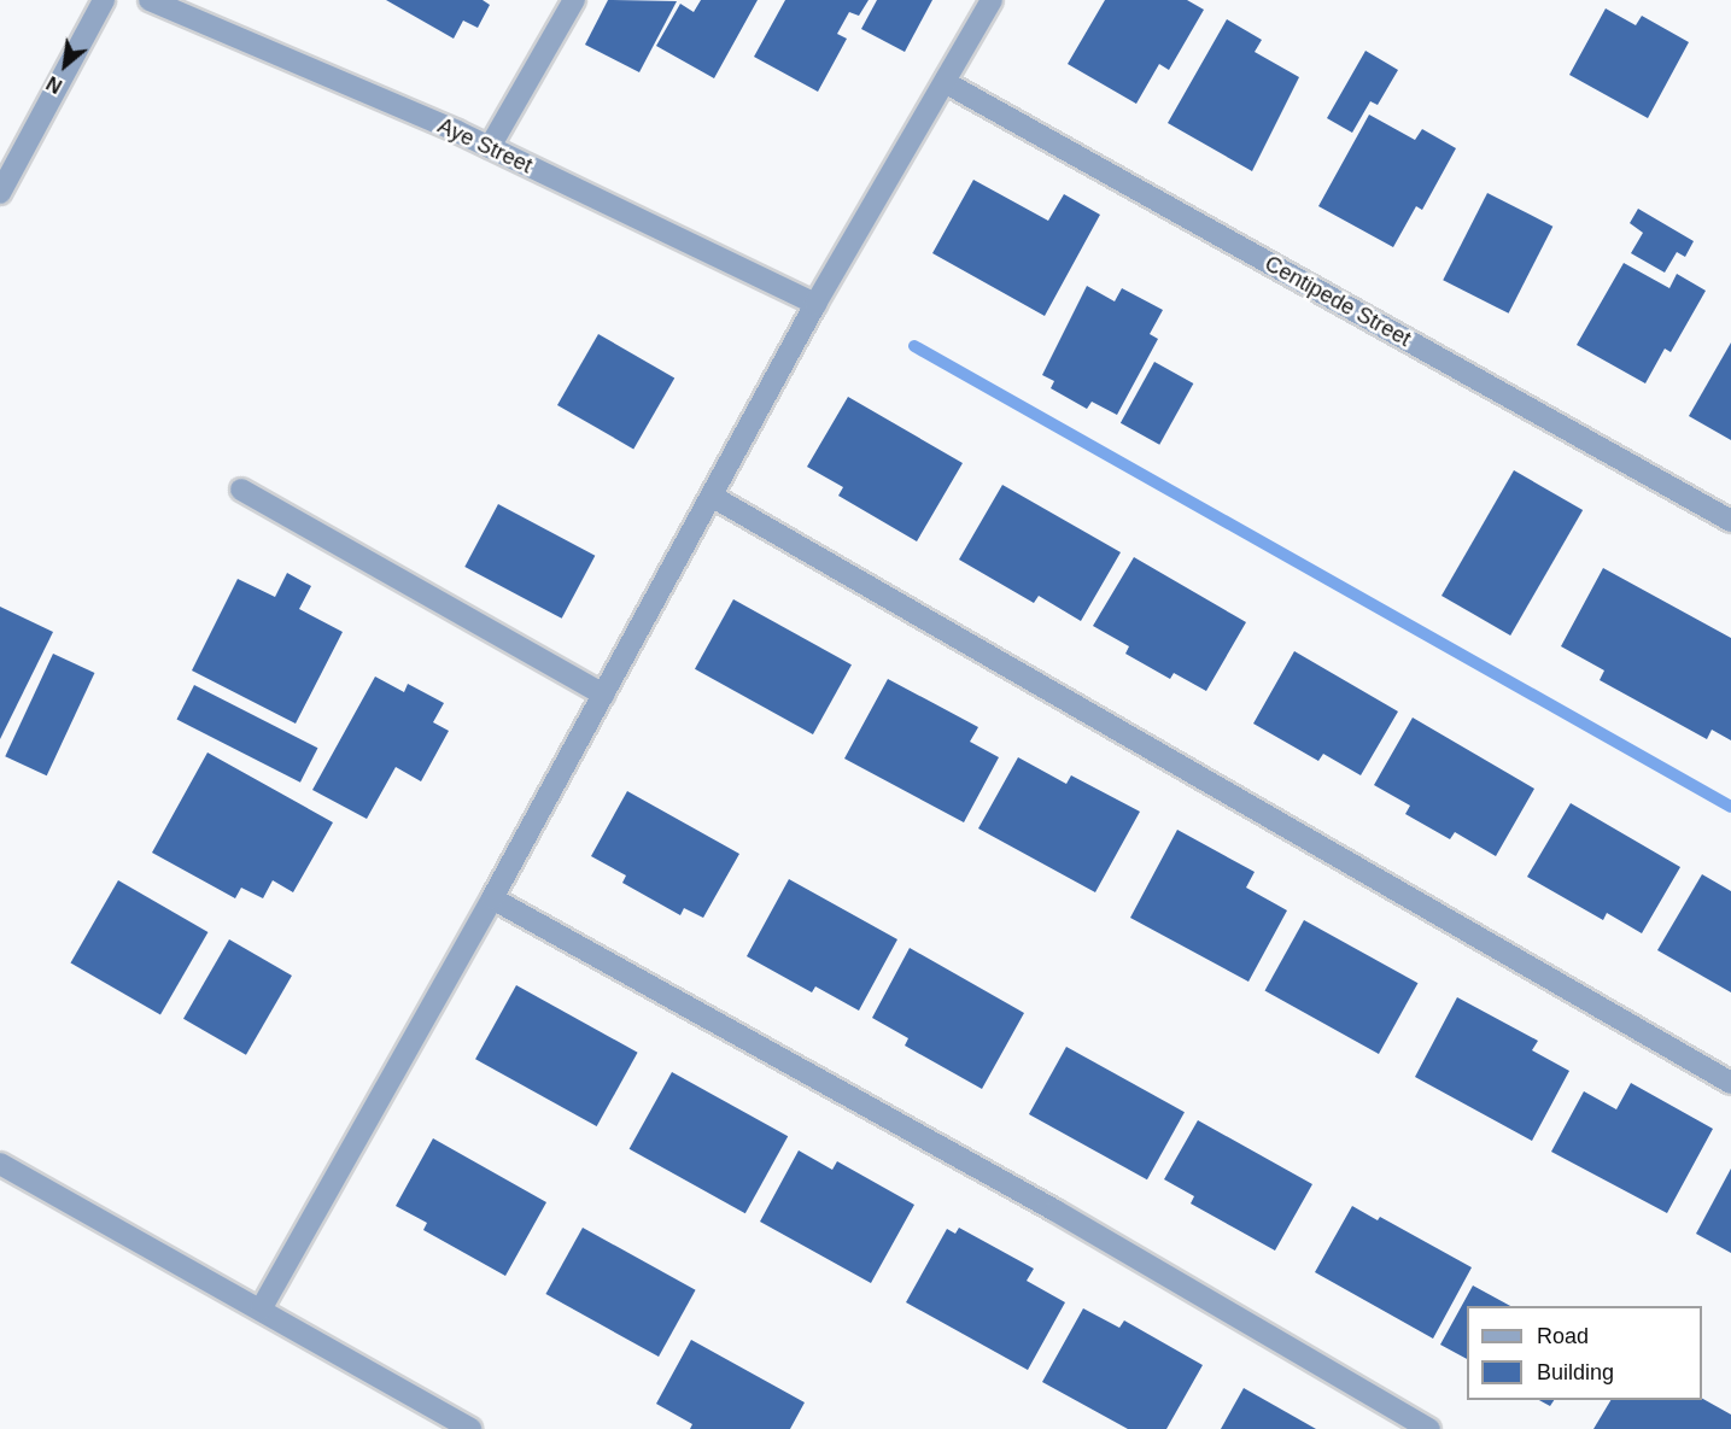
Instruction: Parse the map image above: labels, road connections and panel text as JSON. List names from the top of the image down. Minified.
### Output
{"streets":{"street":["Aye Street","Centipede Street"]},"legend":["Road","Building"],"north":"bottom left"}
